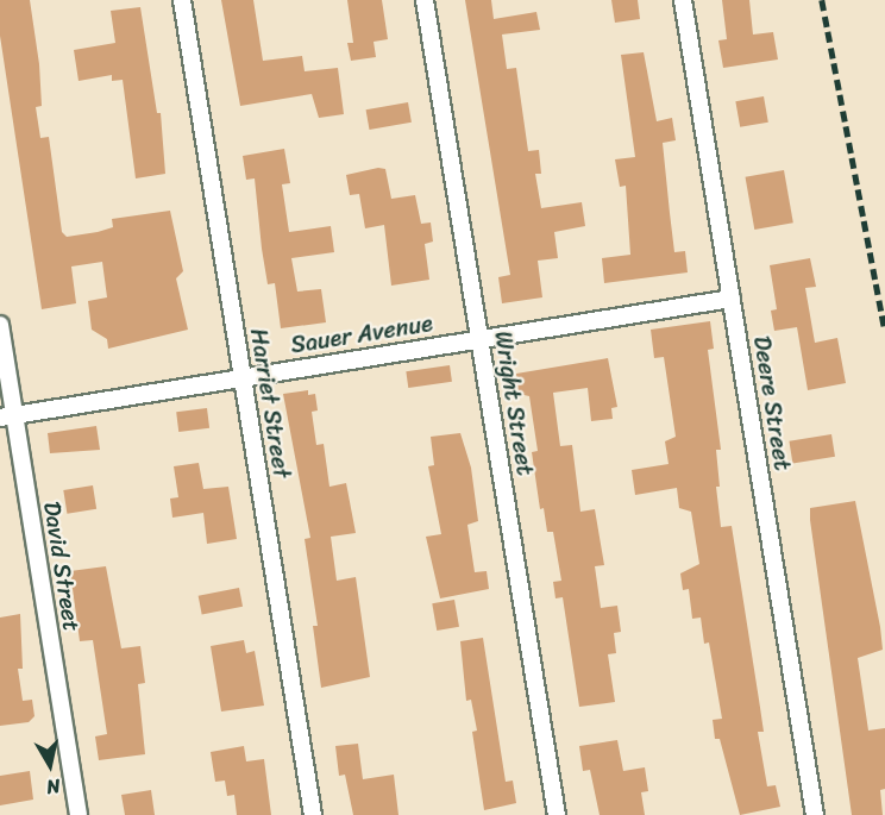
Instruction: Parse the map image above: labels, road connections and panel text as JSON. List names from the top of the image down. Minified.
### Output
{"streets":{"street":["Sauer Avenue","Harriet Street","Wright Street","Deere Street","David Street"]},"crossings":[["Sauer Avenue","Harriet Street"],["Sauer Avenue","Wright Street"],["Sauer Avenue","Deere Street"],["Sauer Avenue","David Street"]],"north":"bottom"}
